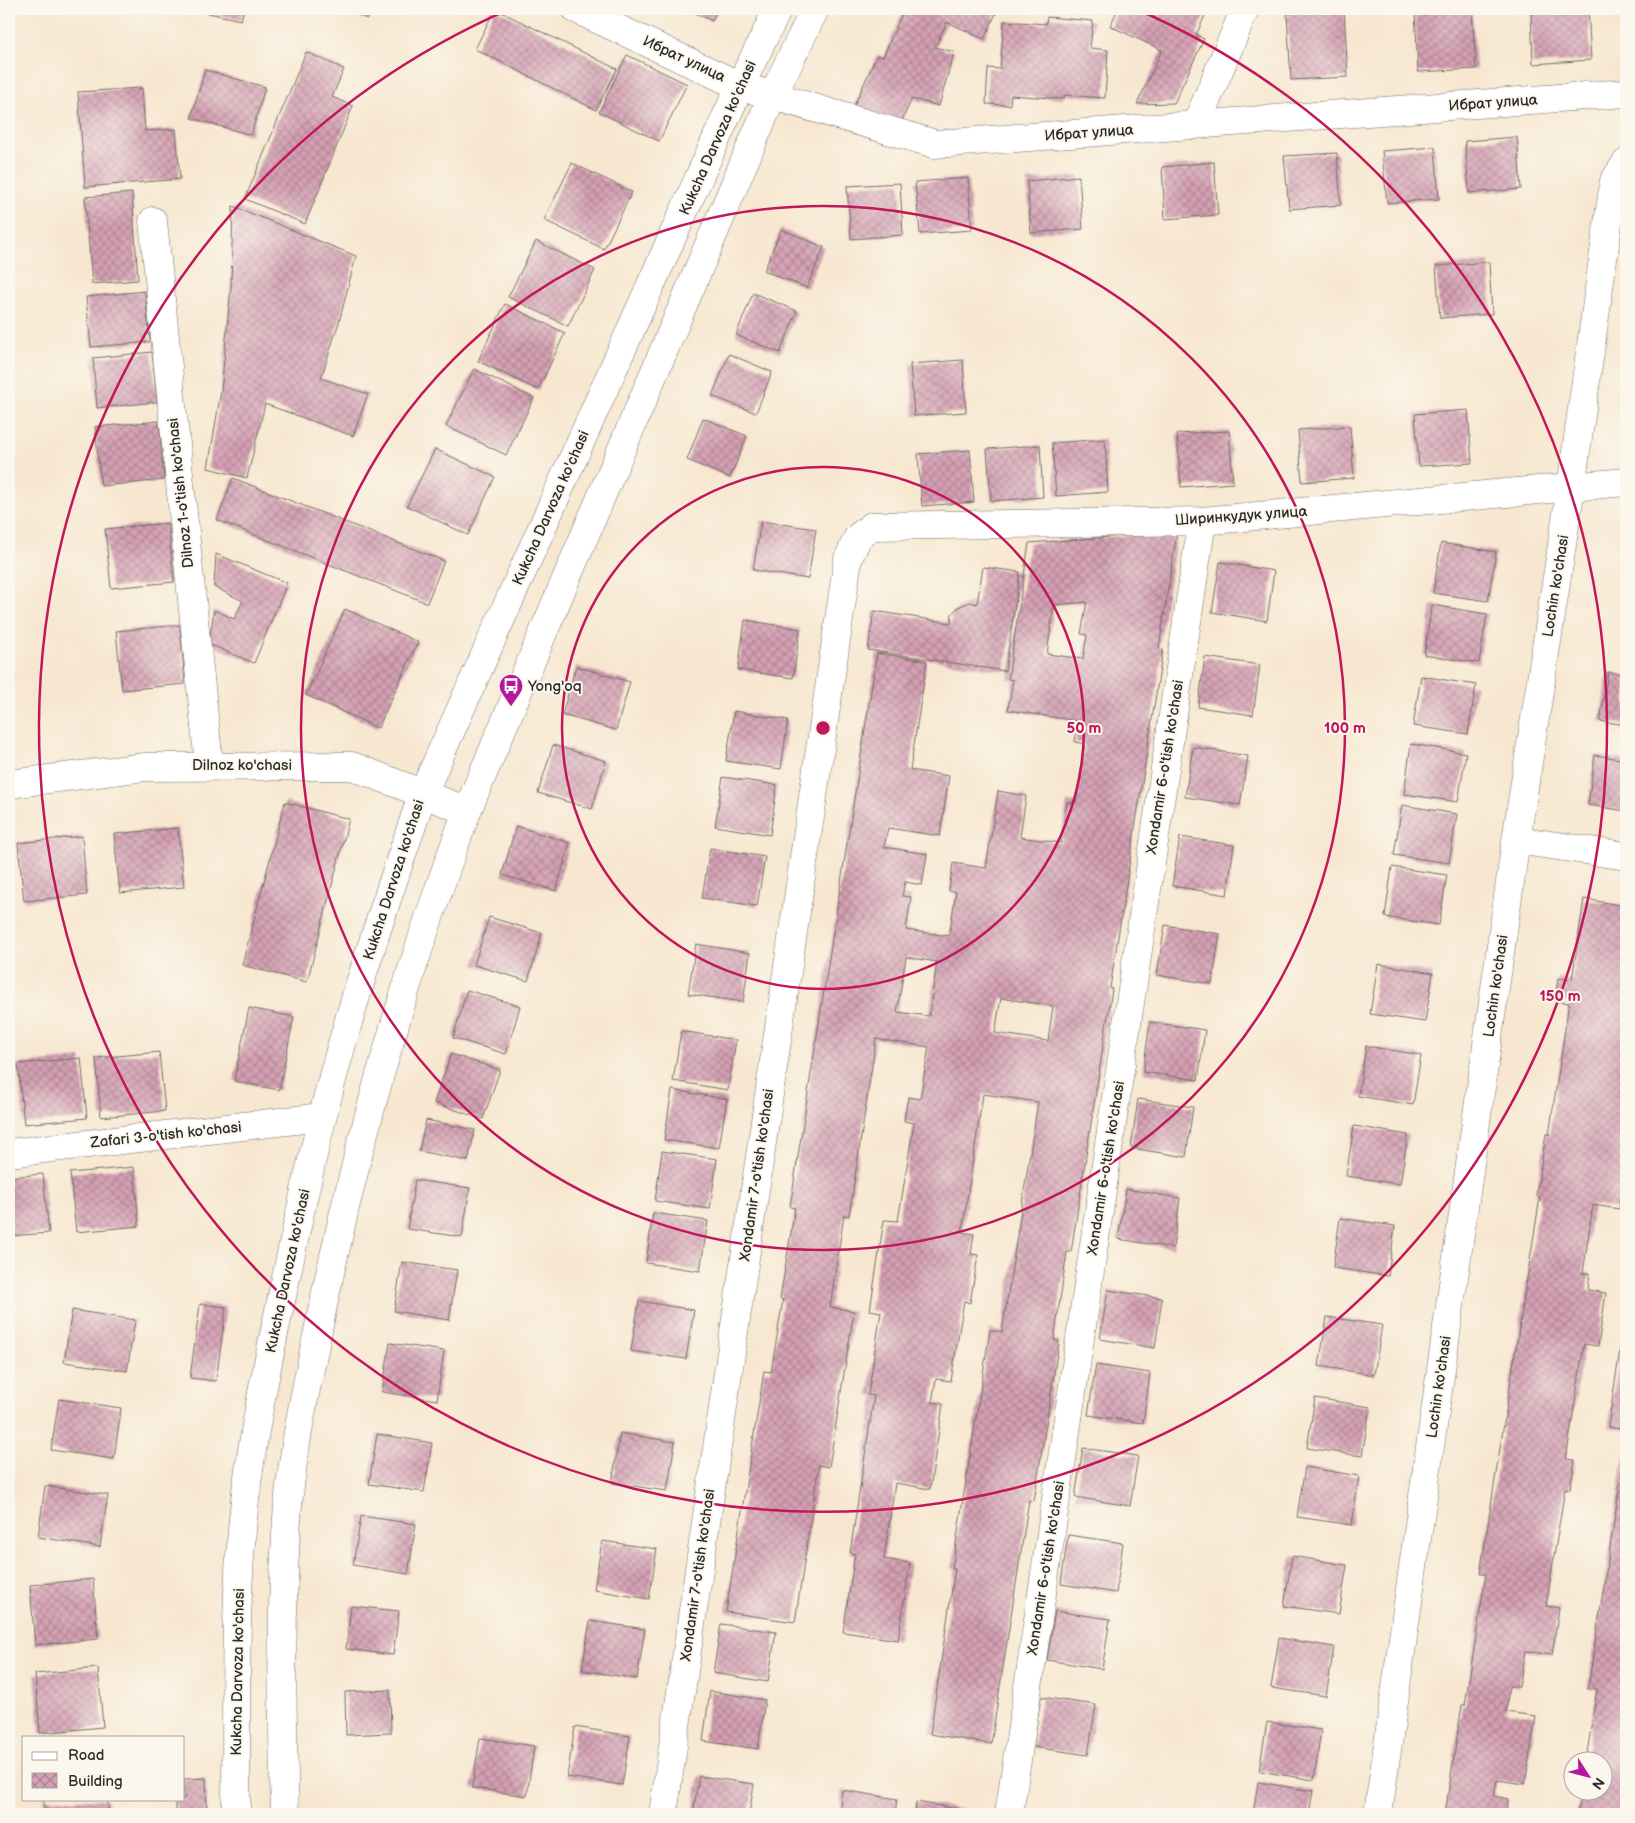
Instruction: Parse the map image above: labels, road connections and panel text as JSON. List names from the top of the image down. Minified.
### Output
{"streets":{"street":["Ибрат улица","Kukcha Darvoza ko'chasi","Dilnoz 1-o'tish ko'chasi","Ширинкудук улица","Lochin ko'chasi","Dilnoz ko'chasi","Xondamir 6-o'tish ko'chasi","Zafari 3-o'tish ko'chasi","Xondamir 7-o'tish ko'chasi"]},"crossings":[["Ибрат улица","Kukcha Darvoza ko'chasi"],["Kukcha Darvoza ko'chasi","Dilnoz ko'chasi"],["Kukcha Darvoza ko'chasi","Zafari 3-o'tish ko'chasi"],["Dilnoz 1-o'tish ko'chasi","Dilnoz ko'chasi"],["Ширинкудук улица","Lochin ko'chasi"],["Ширинкудук улица","Xondamir 6-o'tish ko'chasi"],["Ширинкудук улица","Xondamir 7-o'tish ko'chasi"]],"places":{"bus stop":["Yong'oq"]},"legend":["Road","Building"],"north":"bottom right","rings":["50 m","100 m","150 m"]}
